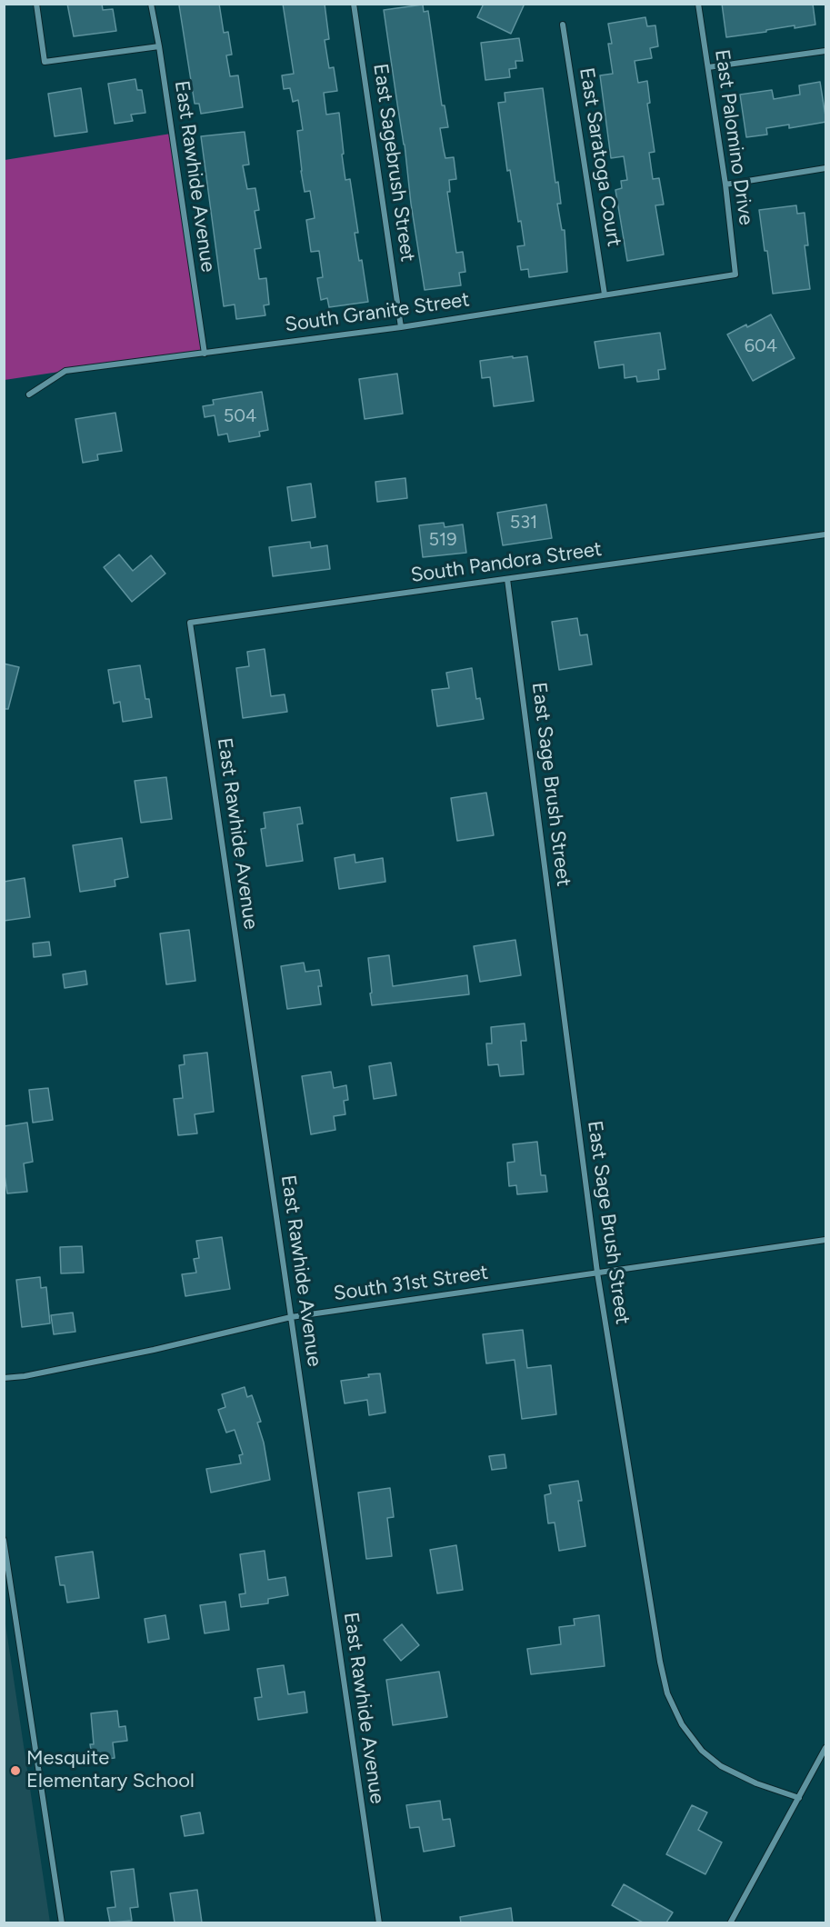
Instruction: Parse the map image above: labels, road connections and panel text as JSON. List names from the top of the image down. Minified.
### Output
{"streets":{"street":["East Palomino Drive","East Saratoga Court","East Sagebrush Street","East Rawhide Avenue","South Granite Street","South Pandora Street","East Sage Brush Street","South 31st Street"]},"crossings":[["East Palomino Drive","South Granite Street"],["East Saratoga Court","South Granite Street"],["East Sagebrush Street","South Granite Street"],["East Rawhide Avenue","South Granite Street"],["East Rawhide Avenue","South Pandora Street"],["East Rawhide Avenue","South 31st Street"],["South Pandora Street","East Sage Brush Street"],["East Sage Brush Street","South 31st Street"]],"places":["Mesquite Elementary School"],"house_numbers":["604","504","531","519"]}
